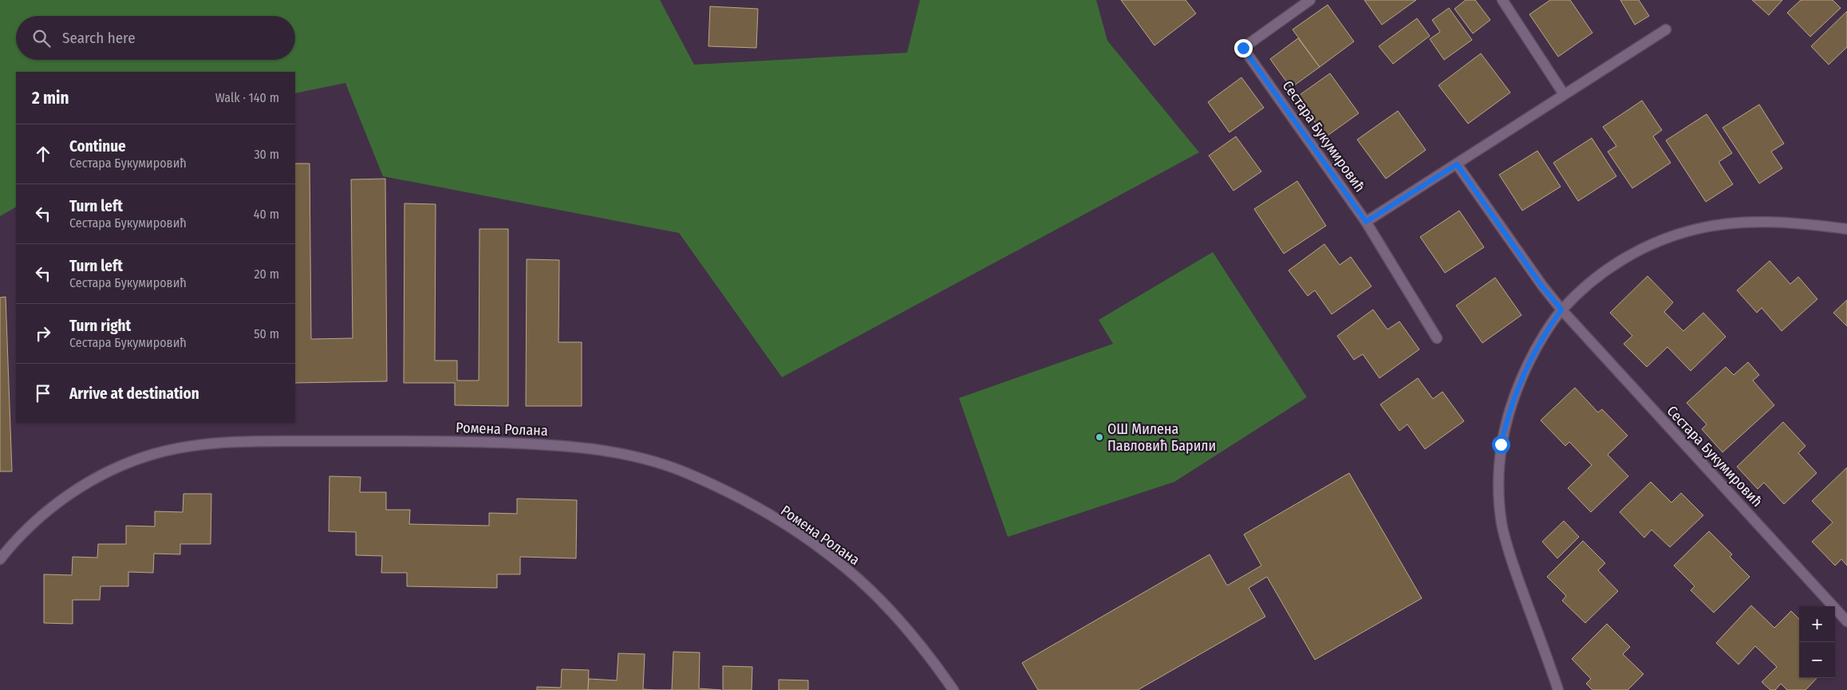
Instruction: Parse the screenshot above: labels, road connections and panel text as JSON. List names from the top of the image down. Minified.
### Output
{"streets":{"street":["Сестара Букумировић","Ромена Ролана"]},"places":["ОШ Милена Павловић Барили"],"page":{"search":"Search here","heading":["2 min","Walk · 140 m"],"list":[["Continue","Сестара Букумировић","30 m"],["Turn left","Сестара Букумировић","40 m"],["Turn left","Сестара Букумировић","20 m"],["Turn right","Сестара Букумировић","50 m"],"Arrive at destination"],"map_buttons":["+","−"]}}
